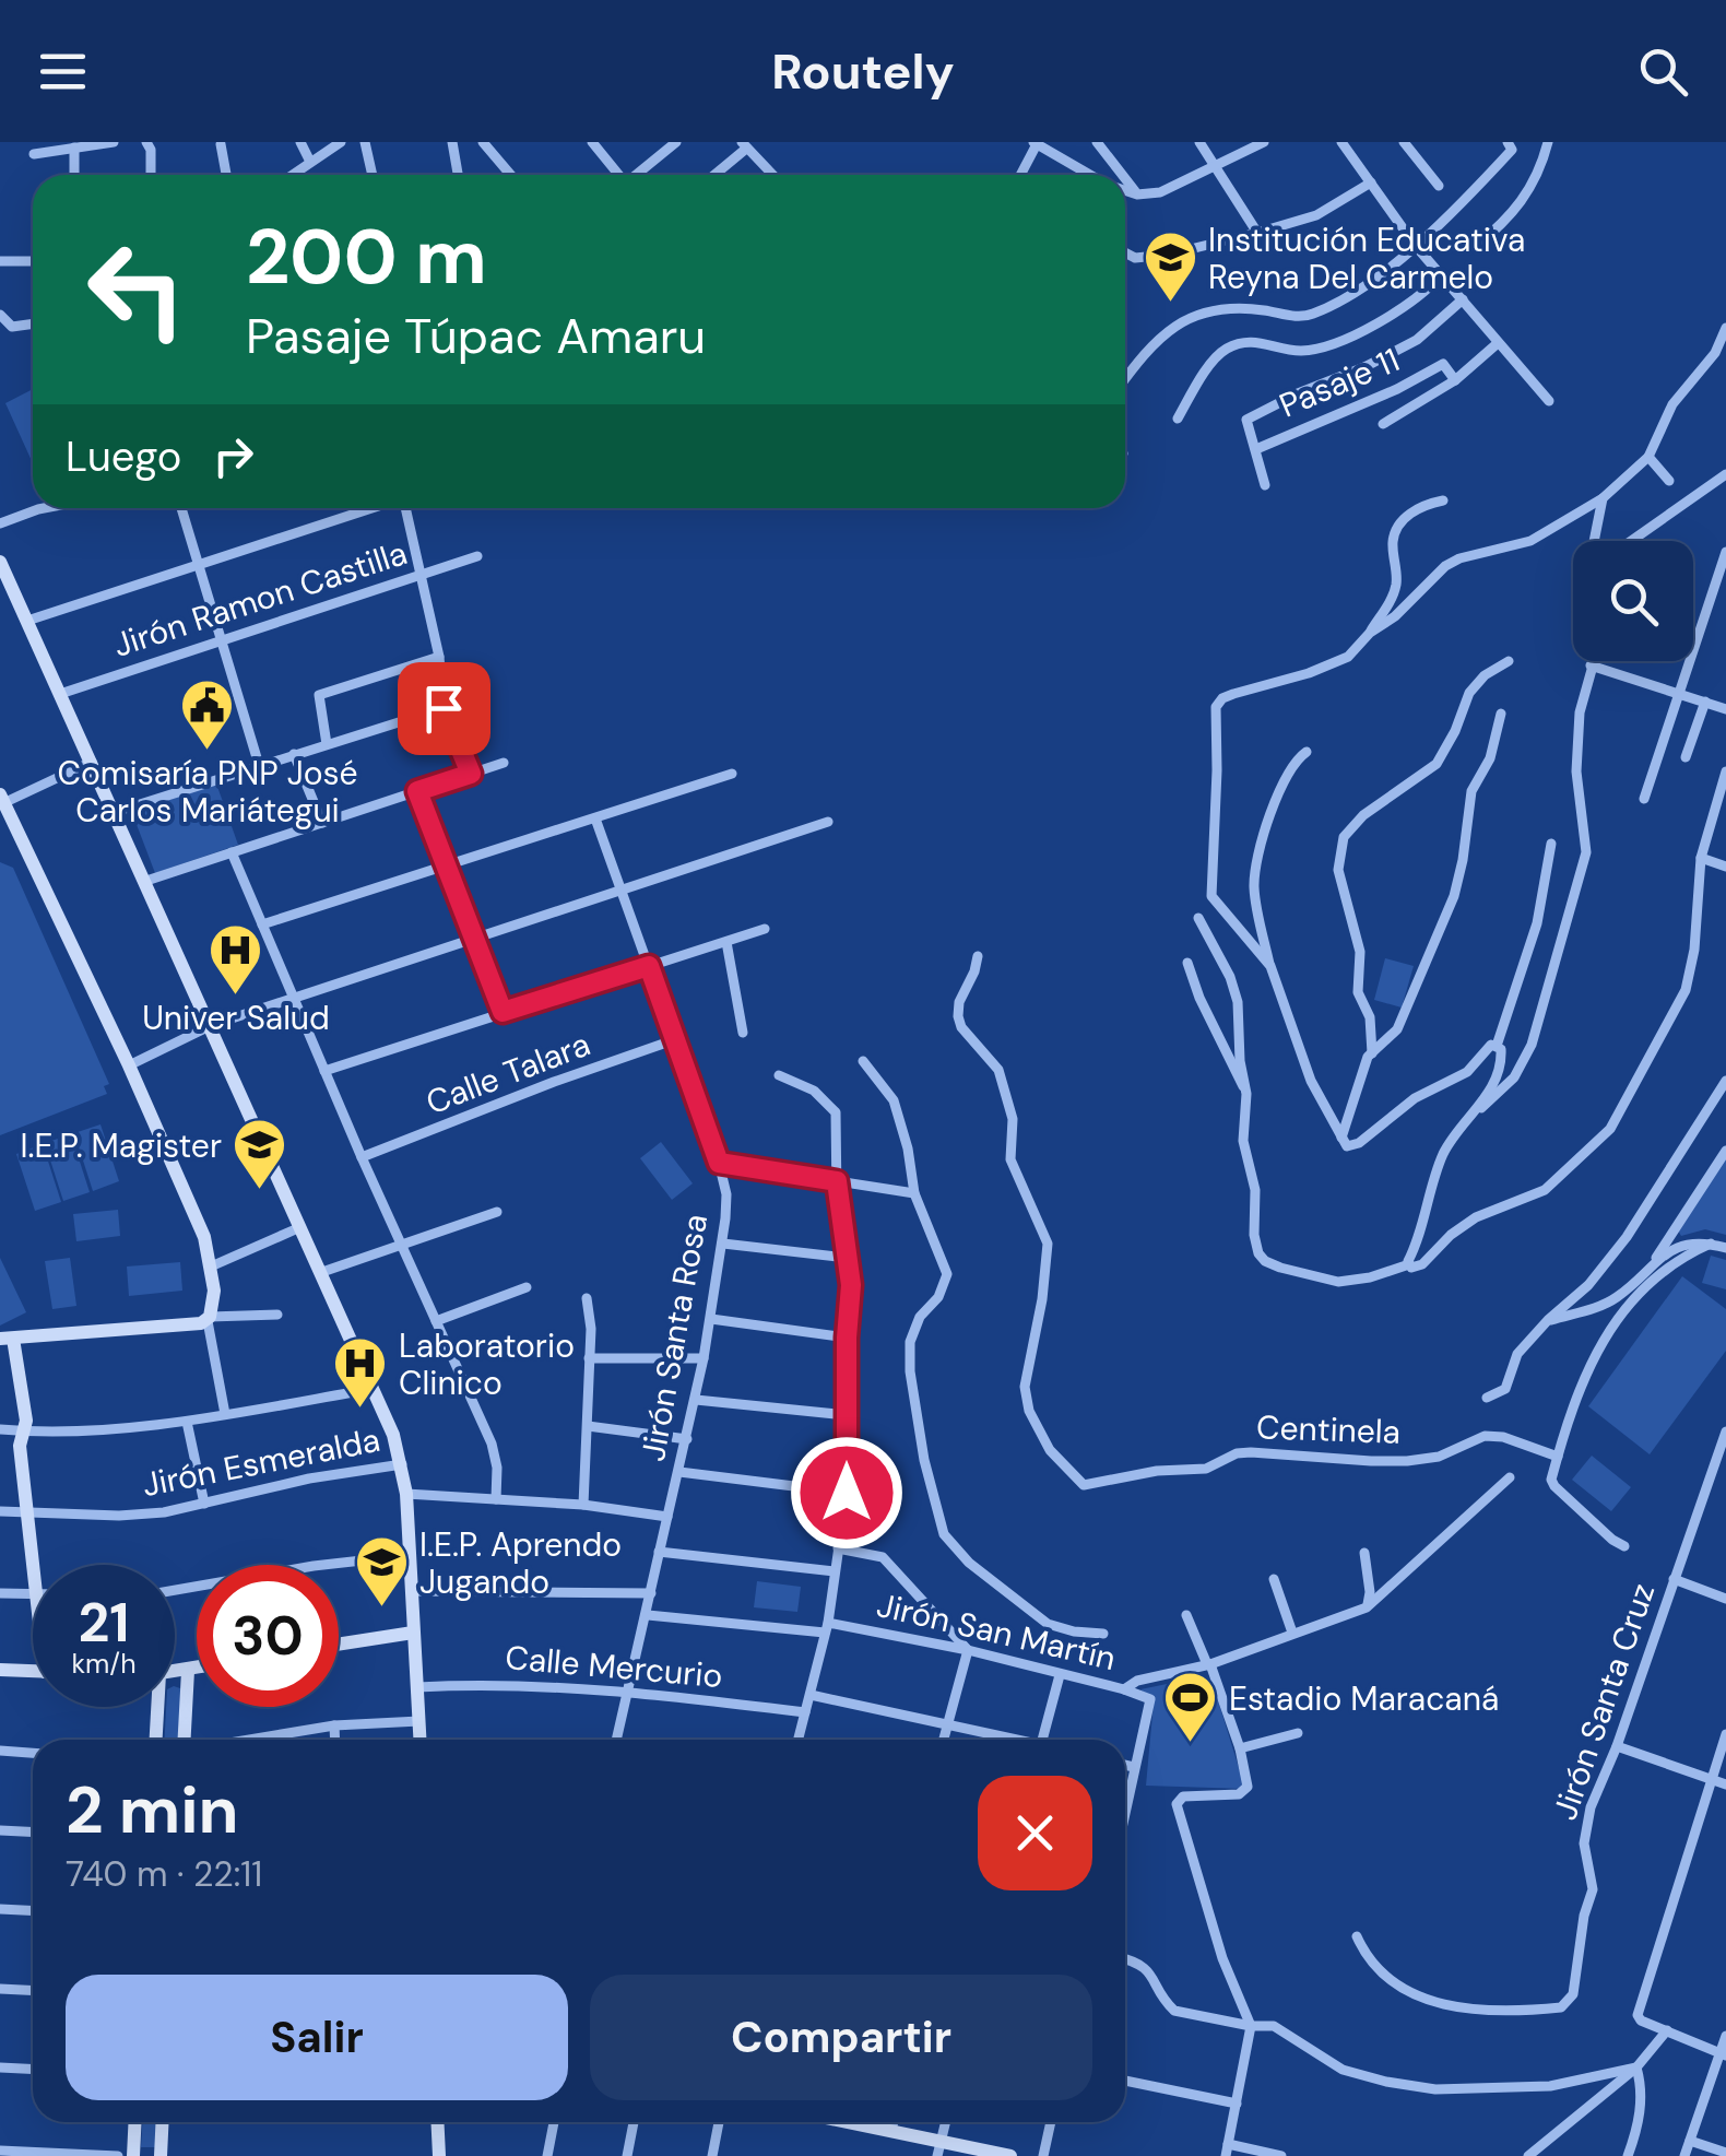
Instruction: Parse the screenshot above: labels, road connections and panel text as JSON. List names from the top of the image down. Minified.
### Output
{"streets":{"street":["Pasaje 11","Jirón Ramon Castilla","Calle Talara","Jirón Santa Rosa","Centinela","Jirón Esmeralda","Jirón San Martín","Calle Mercurio","Jirón Santa Cruz"]},"crossings":[["Calle Talara","Jirón Santa Rosa"],["Jirón Santa Rosa","Jirón San Martín"],["Jirón Santa Rosa","Calle Mercurio"]],"places":{"school or university":["Institución Educativa Reyna Del Carmelo","I.E.P. Magister","I.E.P. Aprendo Jugando"],"public building":["Comisaría PNP José Carlos Mariátegui"],"hospital":["Univer Salud","Laboratorio Clinico"],"sports":["Estadio Maracaná"]},"page":{"header":"Routely","turn":["200 m","Pasaje Túpac Amaru"],"then":"Luego","speed":"21 km/h","limit":"30","heading":["2 min","740 m · 22:11"],"buttons":["Salir","Compartir"]}}
